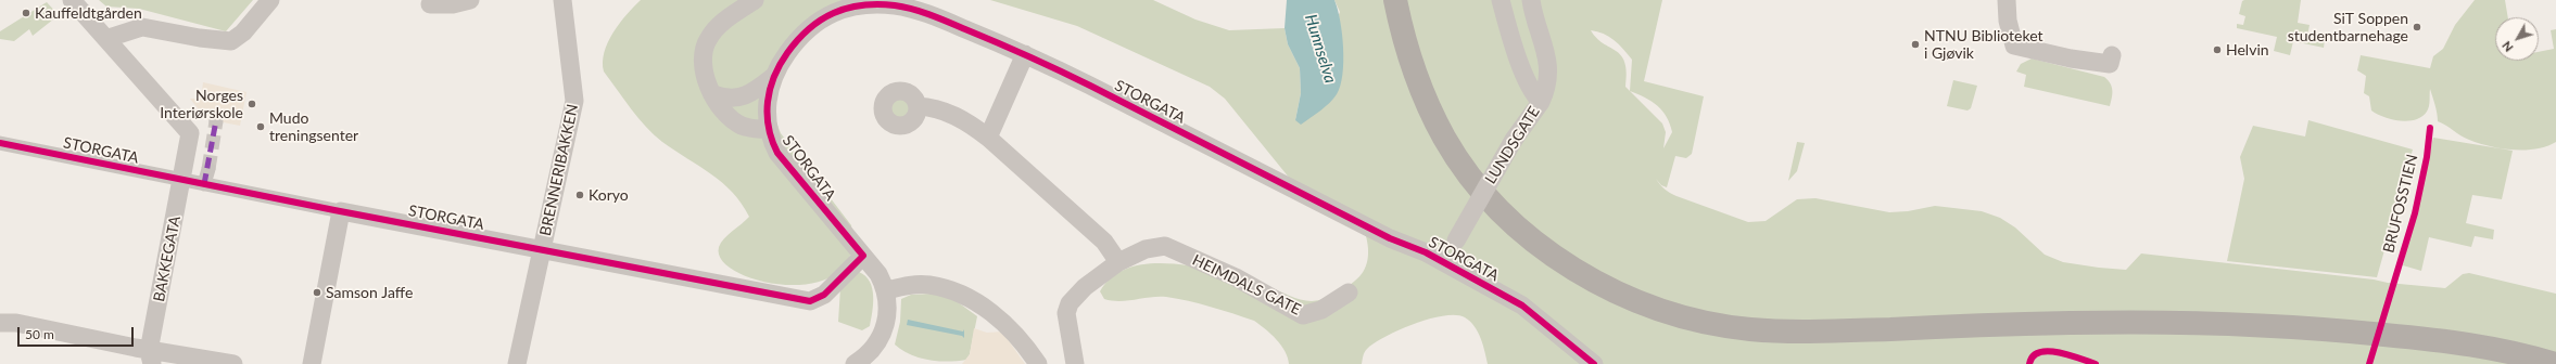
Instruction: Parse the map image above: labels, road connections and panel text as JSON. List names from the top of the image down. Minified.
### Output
{"streets":{"street":["STORGATA","LUNDSGATE","BRENNERIBAKKEN","BAKKEGATA","HEIMDALS GATE"],"cycle path":["BRUFOSSTIEN"]},"crossings":[["STORGATA","LUNDSGATE"],["STORGATA","BRENNERIBAKKEN"],["STORGATA","BAKKEGATA"]],"water":["Hunnselva"],"places":["Kauffeldtgården","SiT Soppen studentbarnehage","NTNU Biblioteket i Gjøvik","Helvin","Norges Interiørskole","Mudo treningsenter","Koryo","Samson Jaffe"],"scale_bar":"50 m","north":"bottom left"}
